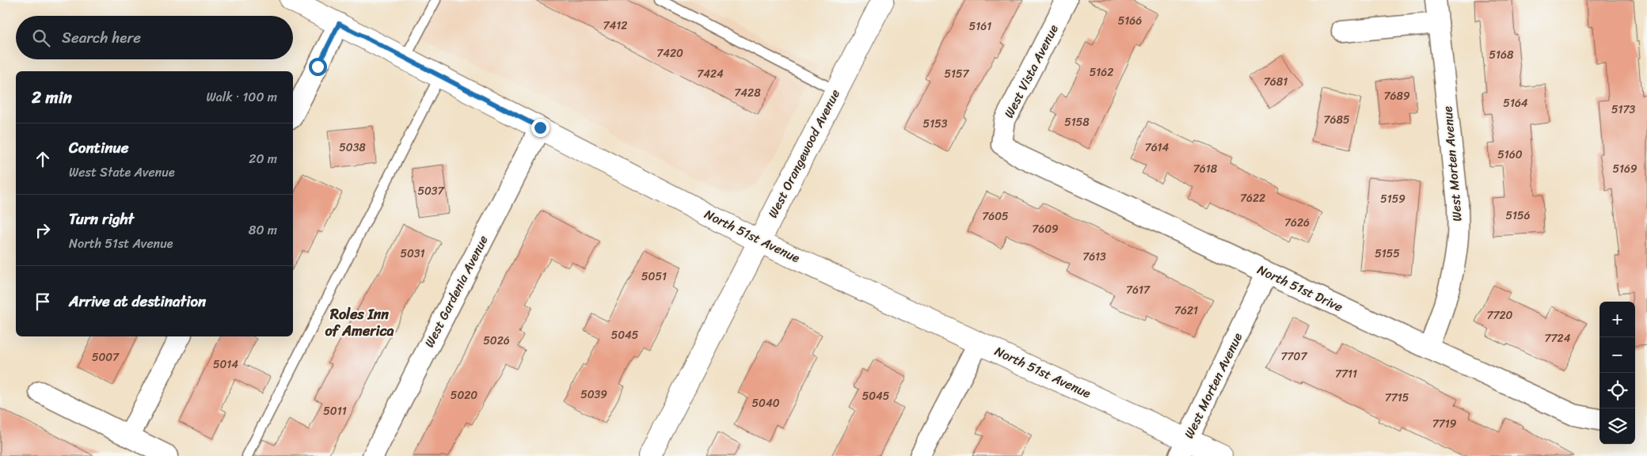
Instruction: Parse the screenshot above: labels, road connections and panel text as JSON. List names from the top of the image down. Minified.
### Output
{"streets":{"main road":["West Orangewood Avenue","North 51st Avenue"],"street":["West Vista Avenue","West Morten Avenue","North 51st Drive","West Gardenia Avenue"]},"crossings":[["West Vista Avenue","North 51st Drive"],["West Orangewood Avenue","North 51st Avenue"],["West Morten Avenue","North 51st Avenue"],["West Morten Avenue","North 51st Drive"],["North 51st Avenue","West Gardenia Avenue"]],"districts":["Roles Inn of America"],"house_numbers":["5166","7412","5161","7420","5168","5162","7424","5157","7681","7428","7689","5164","5173","7685","5158","5153","5038","7614","5160","7618","5169","5037","7622","5159","5156","7605","7626","7609","5031","5155","7613","5051","7617","7621","7720","5045","7724","5026","7707","5007","5014","7711","5039","5020","5045","7715","5040","5011","7719"],"page":{"search":"Search here","heading":["2 min","Walk · 100 m"],"list":[["Continue","West State Avenue","20 m"],["Turn right","North 51st Avenue","80 m"],"Arrive at destination"],"map_buttons":["+","−"]}}
